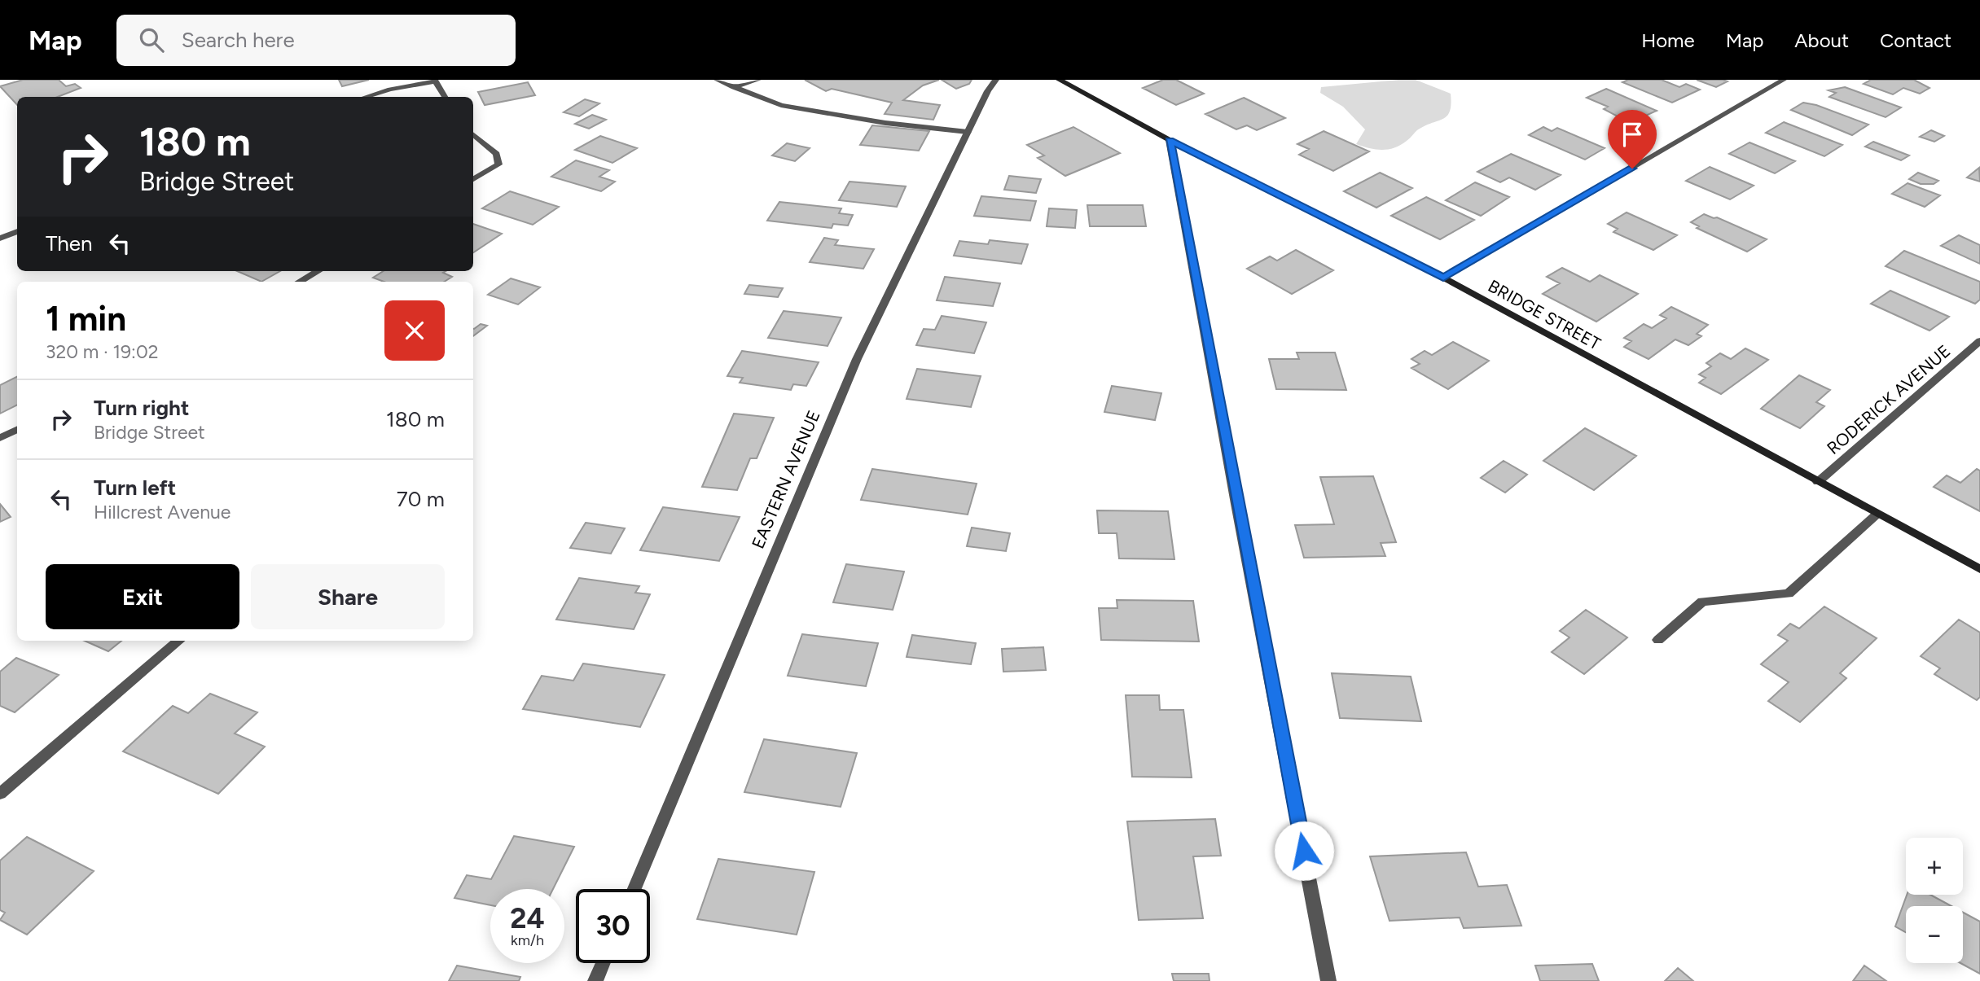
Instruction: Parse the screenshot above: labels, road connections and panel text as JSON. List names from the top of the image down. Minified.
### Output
{"streets":{"main road":["BRIDGE STREET"],"street":["RODERICK AVENUE","EASTERN AVENUE"]},"crossings":[["BRIDGE STREET","RODERICK AVENUE"]],"page":{"header":"Map","search":"Search here","nav":["Home","Map","About","Contact"],"turn":["180 m","Bridge Street"],"then":"Then","heading":["1 min","320 m · 19:02"],"list":[{"name":"Turn right","note":"Bridge Street","value":"180 m"},{"name":"Turn left","note":"Hillcrest Avenue","value":"70 m"}],"buttons":["Exit","Share"],"map_buttons":["+","−"],"speed":"24 km/h","limit":"30"}}
